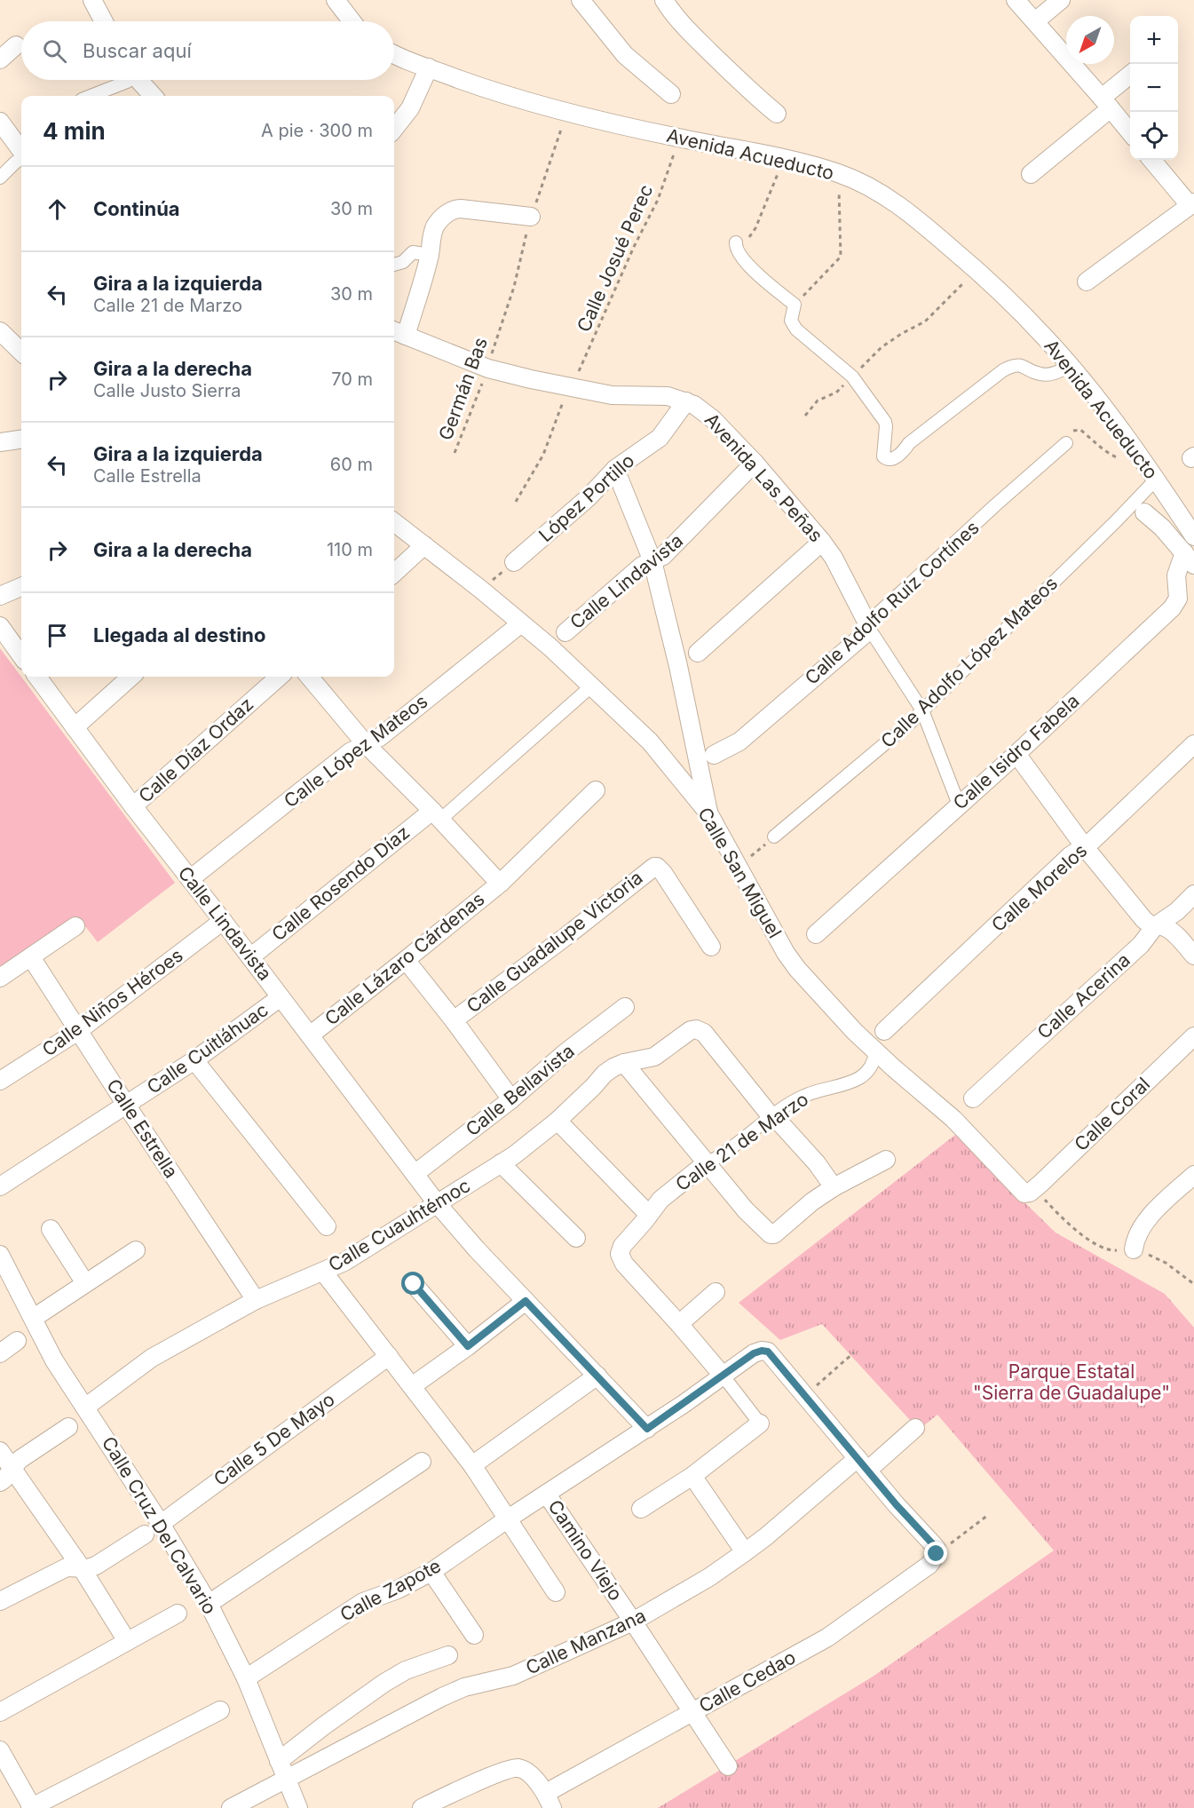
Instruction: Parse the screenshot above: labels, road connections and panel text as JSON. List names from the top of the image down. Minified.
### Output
{"streets":{"street":["Avenida Acueducto","Avenida Las Peñas","López Portillo","Calle Lindavista","Calle Adolfo Ruíz Cortínes","Calle Adolfo López Mateos","Calle Díaz Ordaz","Calle López Mateos","Calle Isidro Fabela","Calle San Miguel","Calle Rosendo Díaz","Calle Morelos","Calle Guadalupe Victoria","Calle Lázaro Cárdenas","Calle Acerina","Calle Niños Héroes","Calle Cuitláhuac","Calle Bellavista","Calle Coral","Calle Estrella","Calle 21 de Marzo","Calle Cuauhtémoc","Calle 5 De Mayo","Calle Cruz Del Calvario","Camino Viejo","Calle Zapote","Calle Manzana","Calle Cedao"],"path":["Calle Josué Perec","Germán Bas"]},"crossings":[["Avenida Acueducto","Calle Josué Perec"],["Avenida Acueducto","Calle Adolfo López Mateos"],["Calle Josué Perec","Avenida Las Peñas"],["Germán Bas","Avenida Las Peñas"],["Avenida Las Peñas","López Portillo"],["Avenida Las Peñas","Calle Lindavista"],["Avenida Las Peñas","Calle Adolfo Ruíz Cortínes"],["Avenida Las Peñas","Calle Adolfo López Mateos"],["Avenida Las Peñas","Calle Isidro Fabela"],["Calle Lindavista","Calle Díaz Ordaz"],["Calle Lindavista","Calle López Mateos"],["Calle Lindavista","Calle Rosendo Díaz"],["Calle Lindavista","Calle Lázaro Cárdenas"],["Calle Lindavista","Calle Niños Héroes"],["Calle Lindavista","Calle Cuitláhuac"],["Calle Lindavista","Calle Bellavista"],["Calle Lindavista","Calle Cuauhtémoc"],["Calle López Mateos","Calle San Miguel"],["Calle López Mateos","Calle Lázaro Cárdenas"],["Calle San Miguel","Calle Rosendo Díaz"],["Calle San Miguel","Calle Coral"],["Calle San Miguel","Calle 21 de Marzo"],["Calle Rosendo Díaz","Calle Lázaro Cárdenas"],["Calle Guadalupe Victoria","Calle Lázaro Cárdenas"],["Calle Guadalupe Victoria","Calle Bellavista"],["Calle Niños Héroes","Calle Estrella"],["Calle Cuitláhuac","Calle Estrella"],["Calle Estrella","Calle Cuauhtémoc"],["Calle 21 de Marzo","Calle Cuauhtémoc"],["Calle Cuauhtémoc","Calle Cruz Del Calvario"],["Calle 5 De Mayo","Calle Cruz Del Calvario"],["Calle Cruz Del Calvario","Calle Zapote"],["Calle Cruz Del Calvario","Calle Manzana"],["Camino Viejo","Calle Manzana"],["Camino Viejo","Calle Cedao"]],"parks":["Parque Estatal \"Sierra de Guadalupe\""],"north":"bottom left","page":{"map_buttons":["+","−"],"search":"Buscar aquí","heading":["4 min","A pie · 300 m"],"list":[["Continúa","30 m"],["Gira a la izquierda","Calle 21 de Marzo","30 m"],["Gira a la derecha","Calle Justo Sierra","70 m"],["Gira a la izquierda","Calle Estrella","60 m"],["Gira a la derecha","110 m"],"Llegada al destino"]}}
